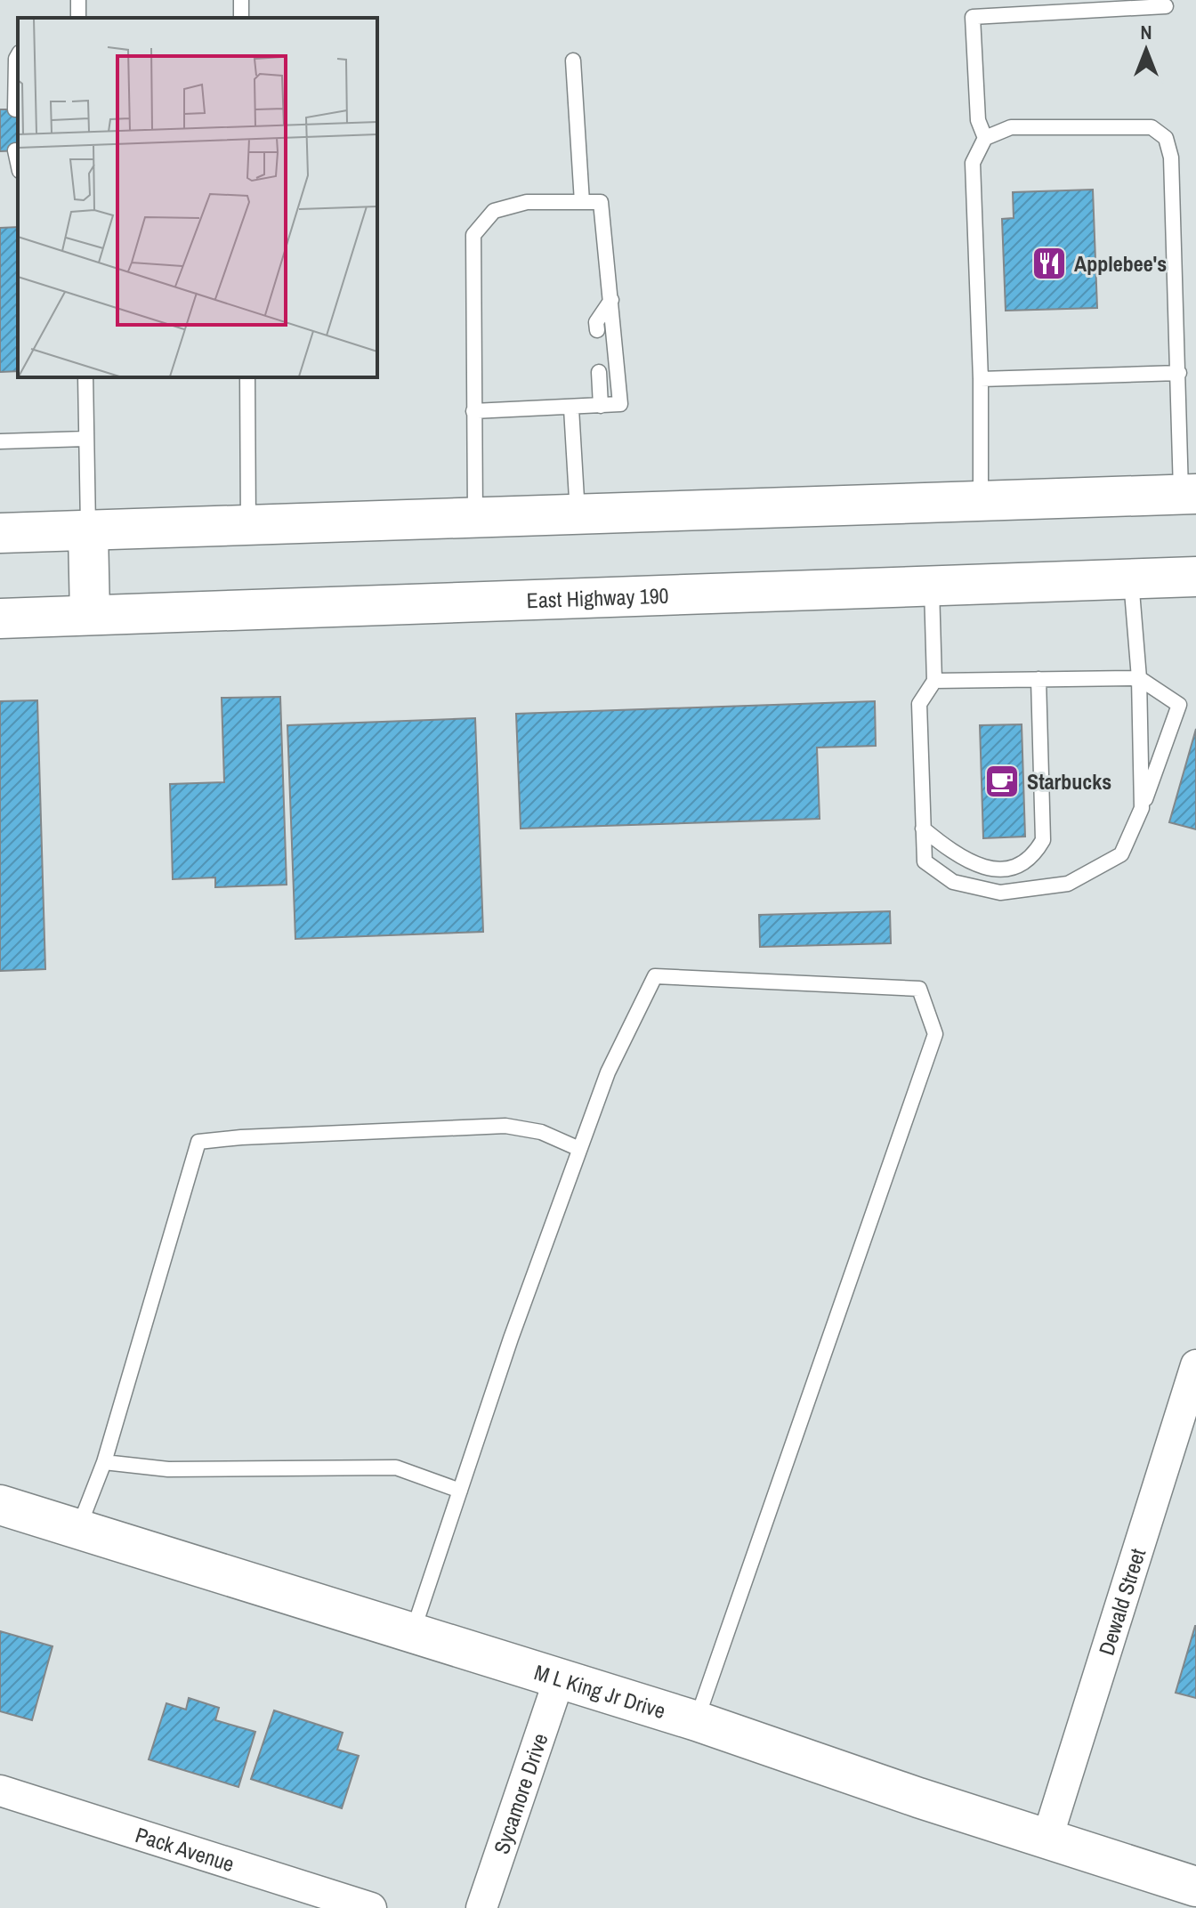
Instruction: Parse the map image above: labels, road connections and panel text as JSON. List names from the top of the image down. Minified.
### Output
{"streets":{"main road":["East Highway 190","M L King Jr Drive"],"street":["Dewald Street","Sycamore Drive","Pack Avenue"]},"crossings":[["Dewald Street","M L King Jr Drive"],["M L King Jr Drive","Sycamore Drive"]],"places":{"restaurant":["Applebee's"],"cafe":["Starbucks"]},"north":"top"}
